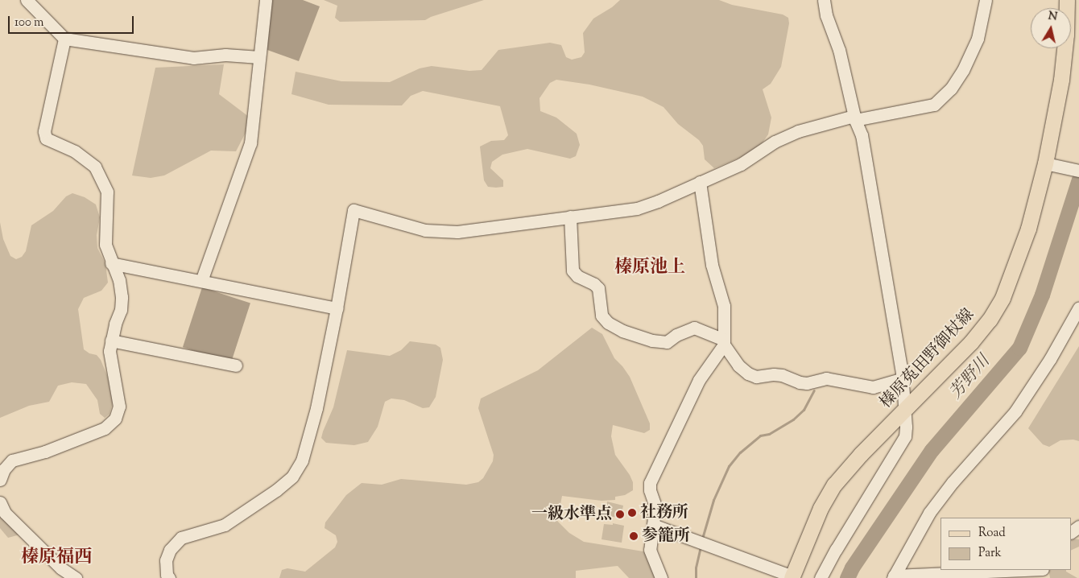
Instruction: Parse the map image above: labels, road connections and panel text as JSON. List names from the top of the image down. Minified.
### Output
{"streets":{"main road":["榛原菟田野御杖線"]},"districts":["榛原池上","榛原福西"],"water":["芳野川"],"places":["社務所","一級水準点","参籠所"],"legend":["Road","Park"],"scale_bar":"100 m","north":"top"}
